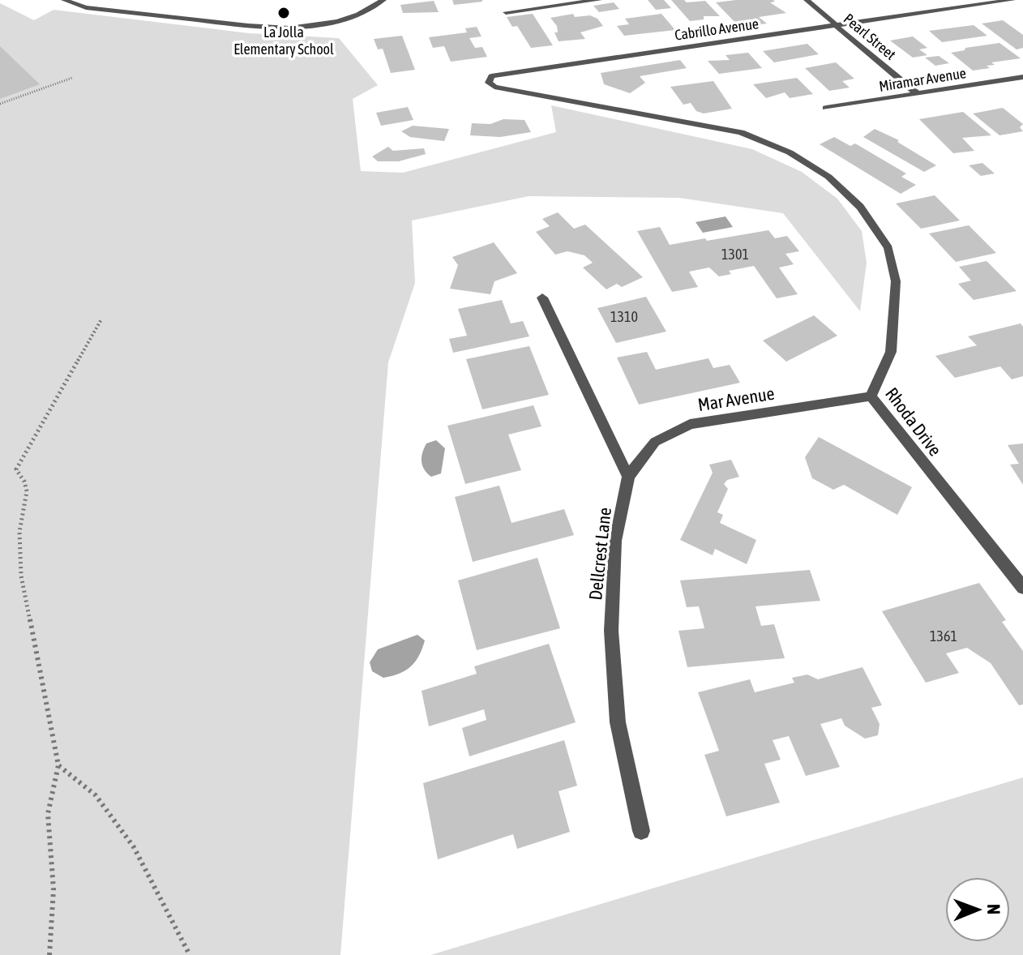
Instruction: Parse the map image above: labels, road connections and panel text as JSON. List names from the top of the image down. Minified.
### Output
{"streets":{"street":["Cabrillo Avenue","Pearl Street","Miramar Avenue","Mar Avenue","Rhoda Drive","Dellcrest Lane"]},"crossings":[["Cabrillo Avenue","Pearl Street"],["Cabrillo Avenue","Rhoda Drive"],["Pearl Street","Miramar Avenue"],["Mar Avenue","Rhoda Drive"],["Mar Avenue","Dellcrest Lane"]],"places":["La Jolla Elementary School"],"house_numbers":["1301","1310","1361"],"north":"right"}
